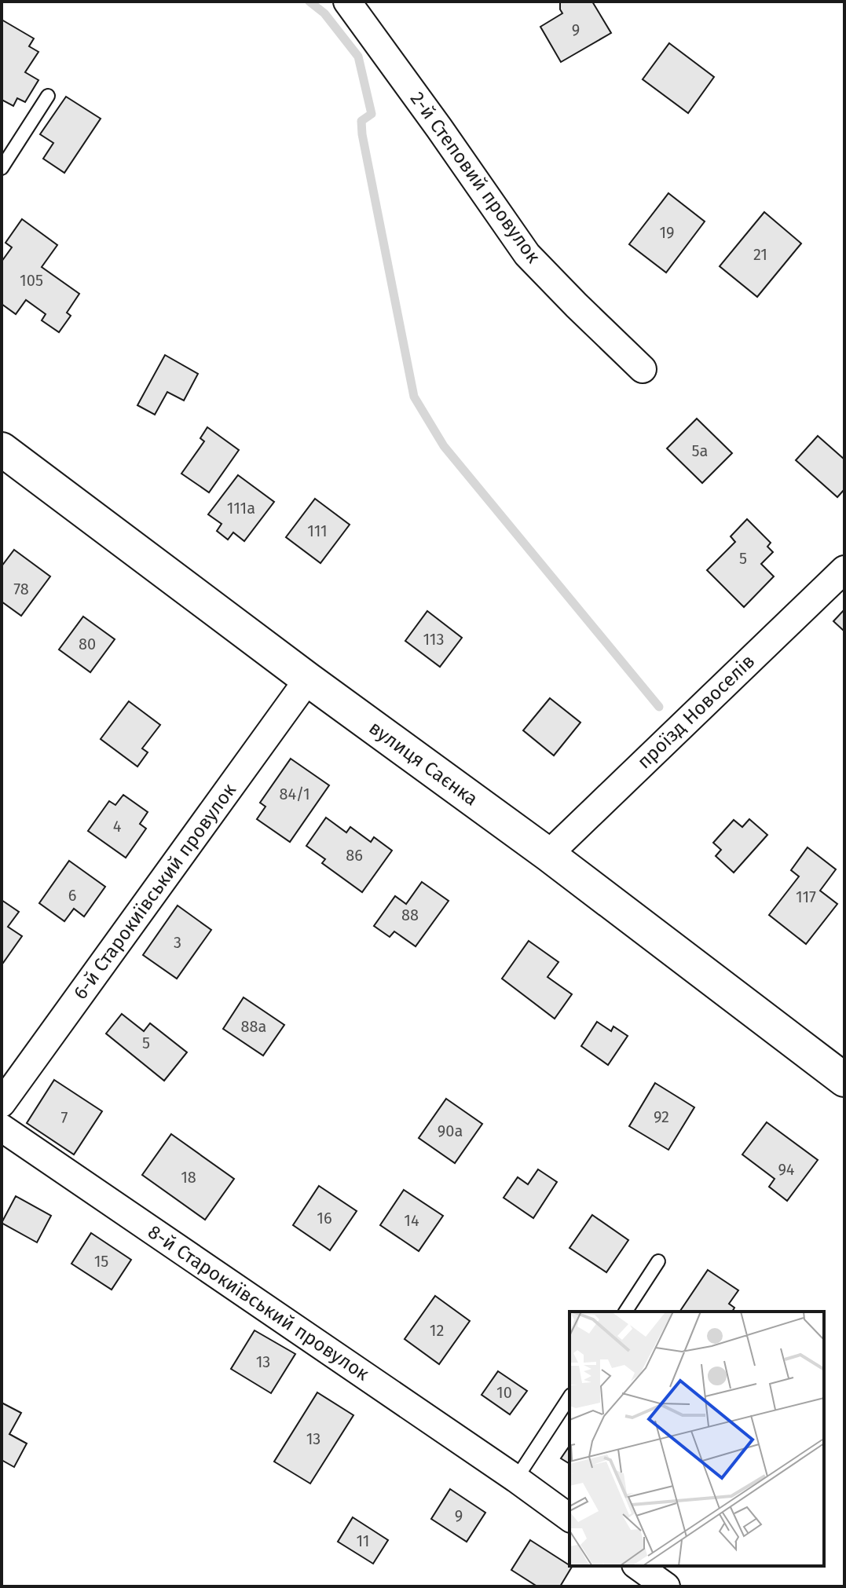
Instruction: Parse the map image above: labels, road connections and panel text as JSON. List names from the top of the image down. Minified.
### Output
{"streets":{"street":["2-й Степовий провулок","проїзд Новоселів","вулиця Саєнка","6-й Старокиївський провулок","8-й Старокиївський провулок"]},"crossings":[["проїзд Новоселів","вулиця Саєнка"],["вулиця Саєнка","6-й Старокиївський провулок"]],"house_numbers":["9","19","21","105","5а","111а","111","5","78","113","80","84/1","4","86","6","117","88","3","88а","5","92","7","90а","94","18","16","14","15","12","13","10","13","9","11"]}
